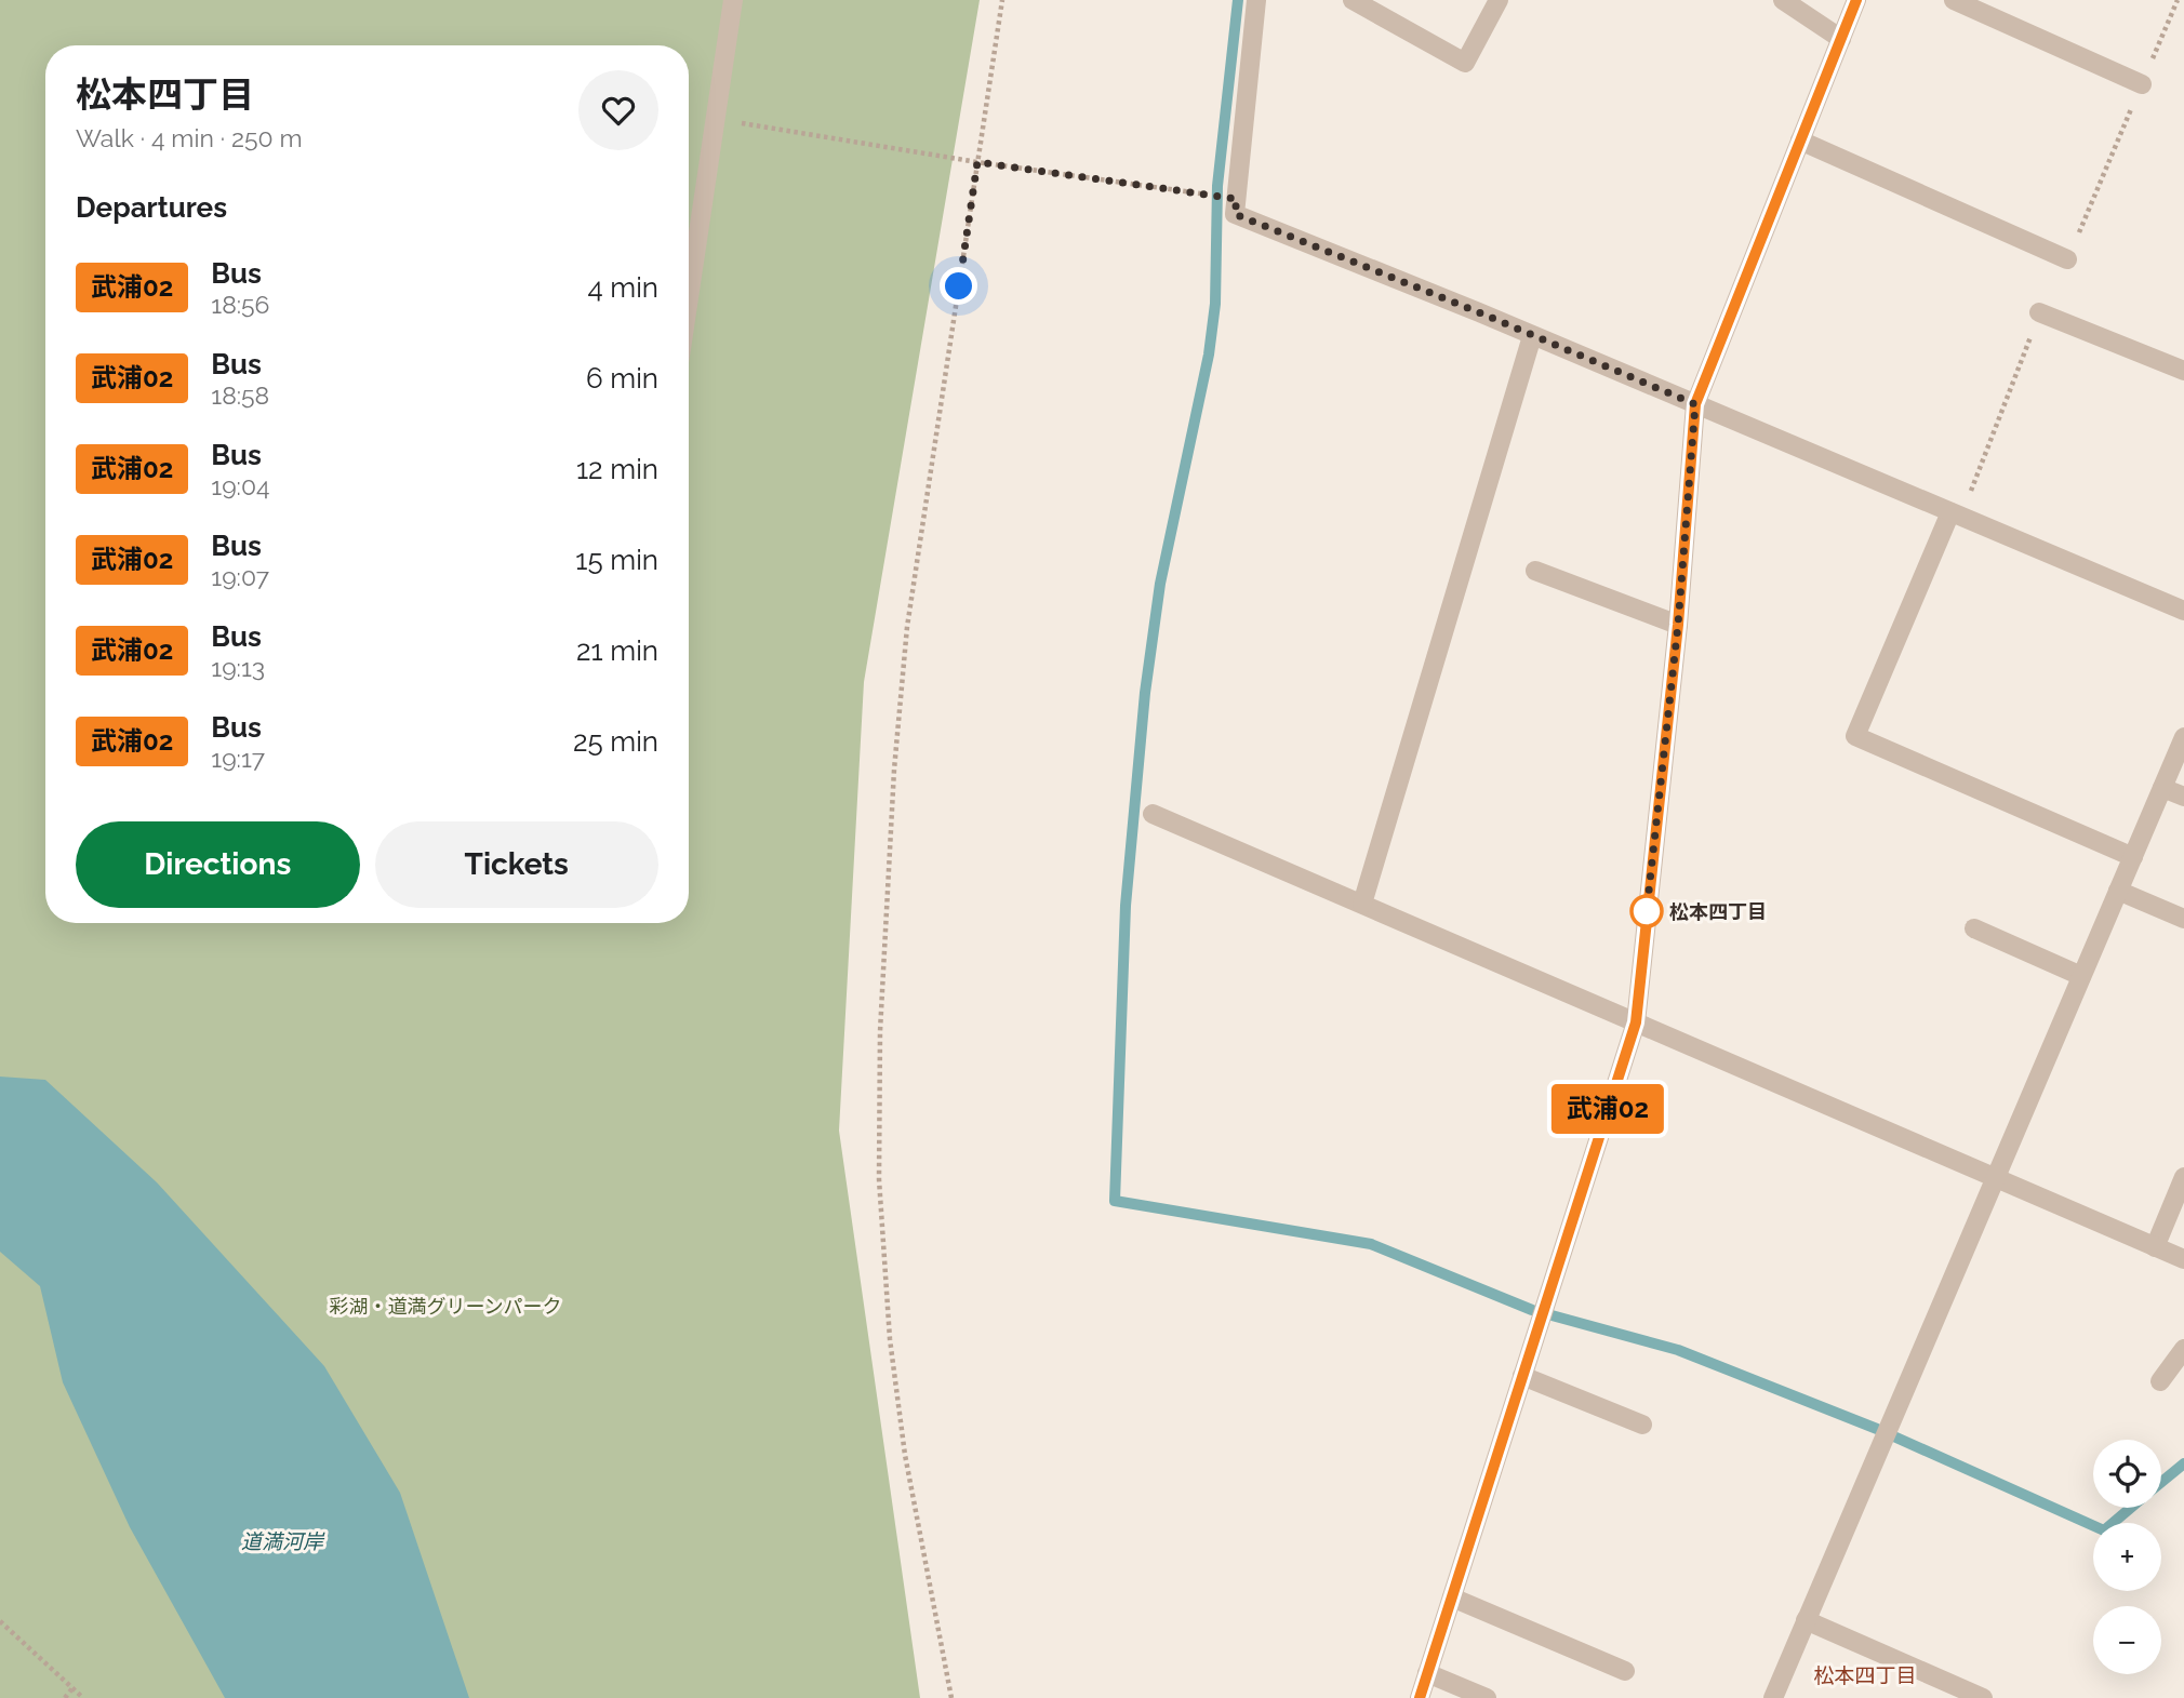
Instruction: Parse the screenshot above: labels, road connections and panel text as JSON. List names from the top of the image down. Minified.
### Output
{"districts":["松本四丁目"],"water":["道満河岸"],"parks":["彩湖・道満グリーンパーク"],"places":["松本四丁目"],"lines":["bus line 武浦02"],"page":{"on_map":"武浦02","heading":[["松本四丁目","Walk · 4 min · 250 m"],"Departures"],"list":[{"mark":"武浦02","name":"Bus","note":"18:56","value":"4 min"},{"mark":"武浦02","name":"Bus","note":"18:58","value":"6 min"},{"mark":"武浦02","name":"Bus","note":"19:04","value":"12 min"},{"mark":"武浦02","name":"Bus","note":"19:07","value":"15 min"},{"mark":"武浦02","name":"Bus","note":"19:13","value":"21 min"},{"mark":"武浦02","name":"Bus","note":"19:17","value":"25 min"}],"buttons":["Directions","Tickets"],"map_buttons":["+","−"]}}
